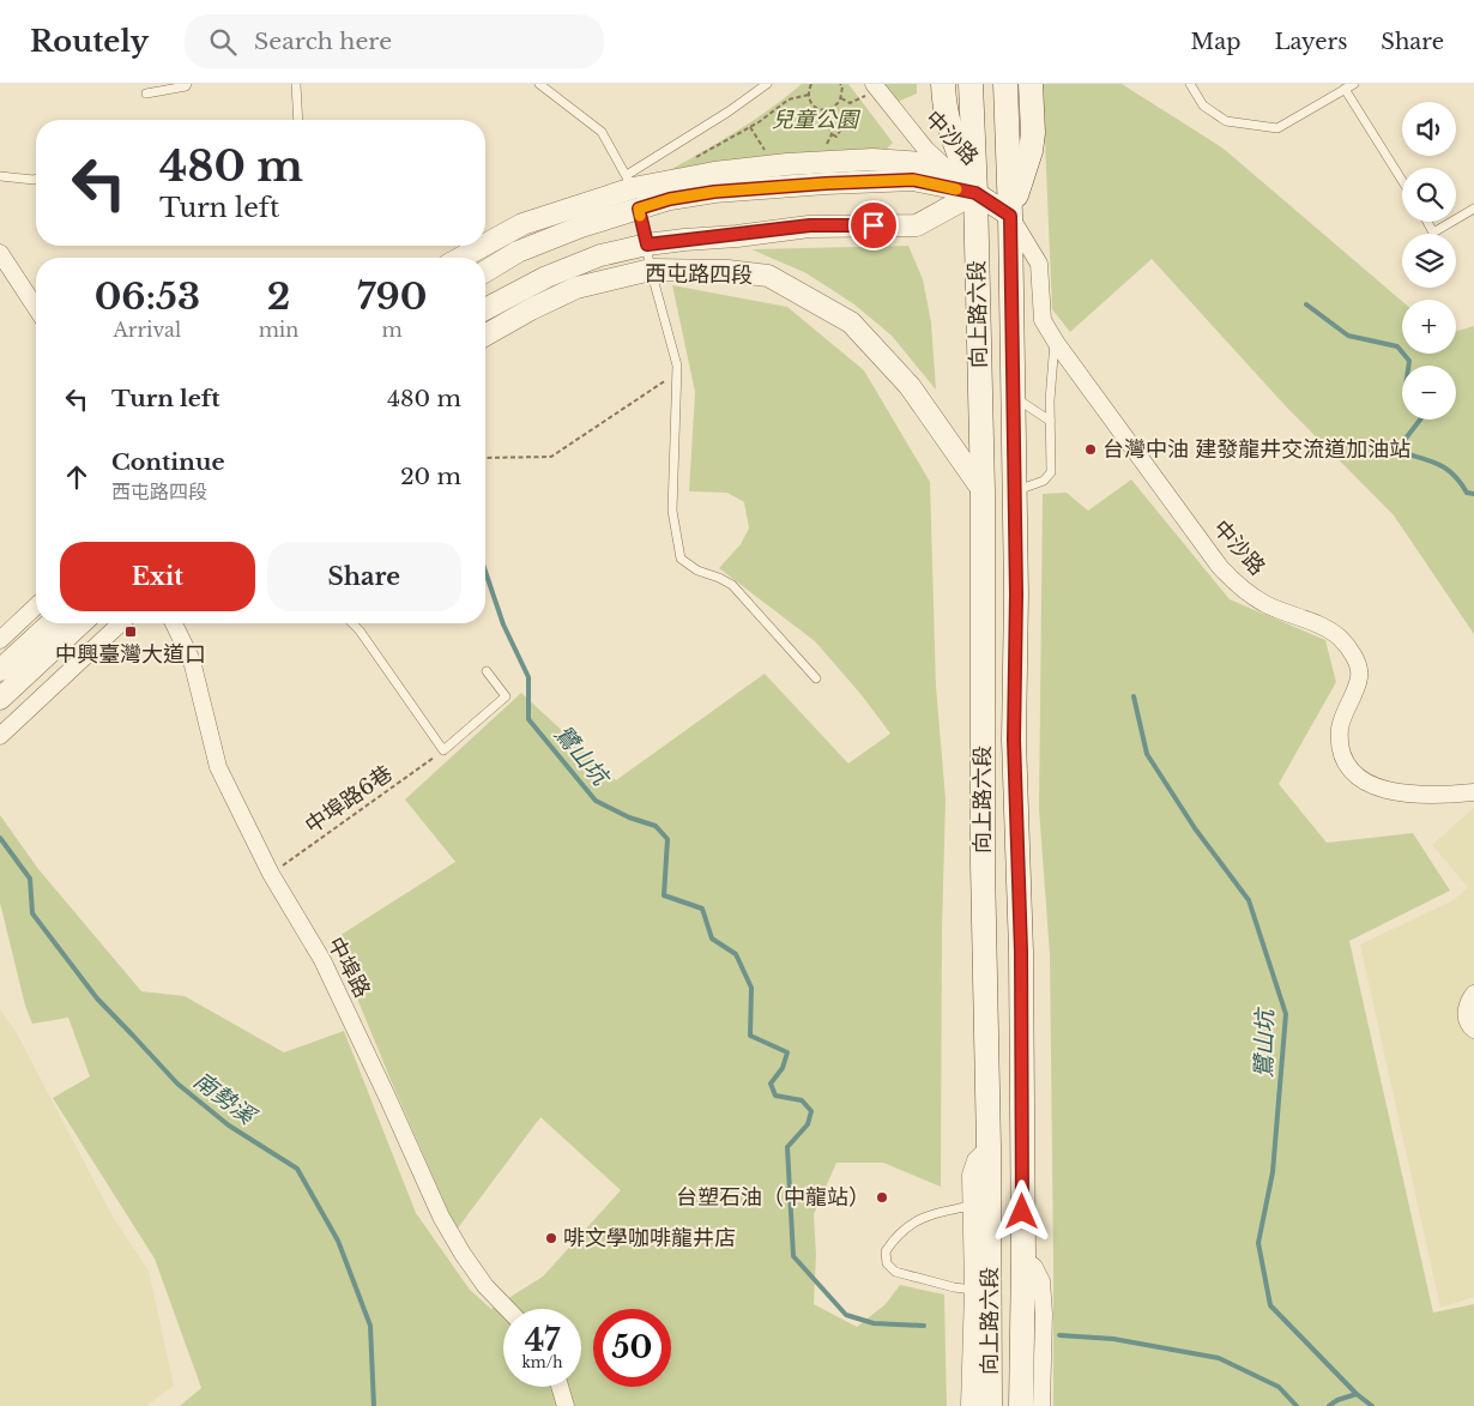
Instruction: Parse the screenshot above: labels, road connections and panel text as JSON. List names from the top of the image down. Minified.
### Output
{"streets":{"main road":["向上路六段"],"street":["中沙路","西屯路四段","中埠路"],"path":["中埠路6巷"]},"crossings":[["中沙路","西屯路四段"],["中沙路","向上路六段"],["西屯路四段","向上路六段"],["中埠路6巷","中埠路"]],"water":["鷺山坑","南勢溪"],"parks":["兒童公園"],"places":{"other":["台灣中油 建發龍井交流道加油站","台塑石油（中龍站）","啡文學咖啡龍井店"],"transit":["中興臺灣大道口"]},"page":{"header":"Routely","search":"Search here","nav":["Map","Layers","Share"],"map_buttons":["+","−"],"turn":["480 m","Turn left"],"eta":["06:53","Arrival","2","min","790","m"],"list":[{"name":"Turn left","value":"480 m"},{"name":"Continue","note":"西屯路四段","value":"20 m"}],"buttons":["Exit","Share"],"speed":"47 km/h","limit":"50"}}
